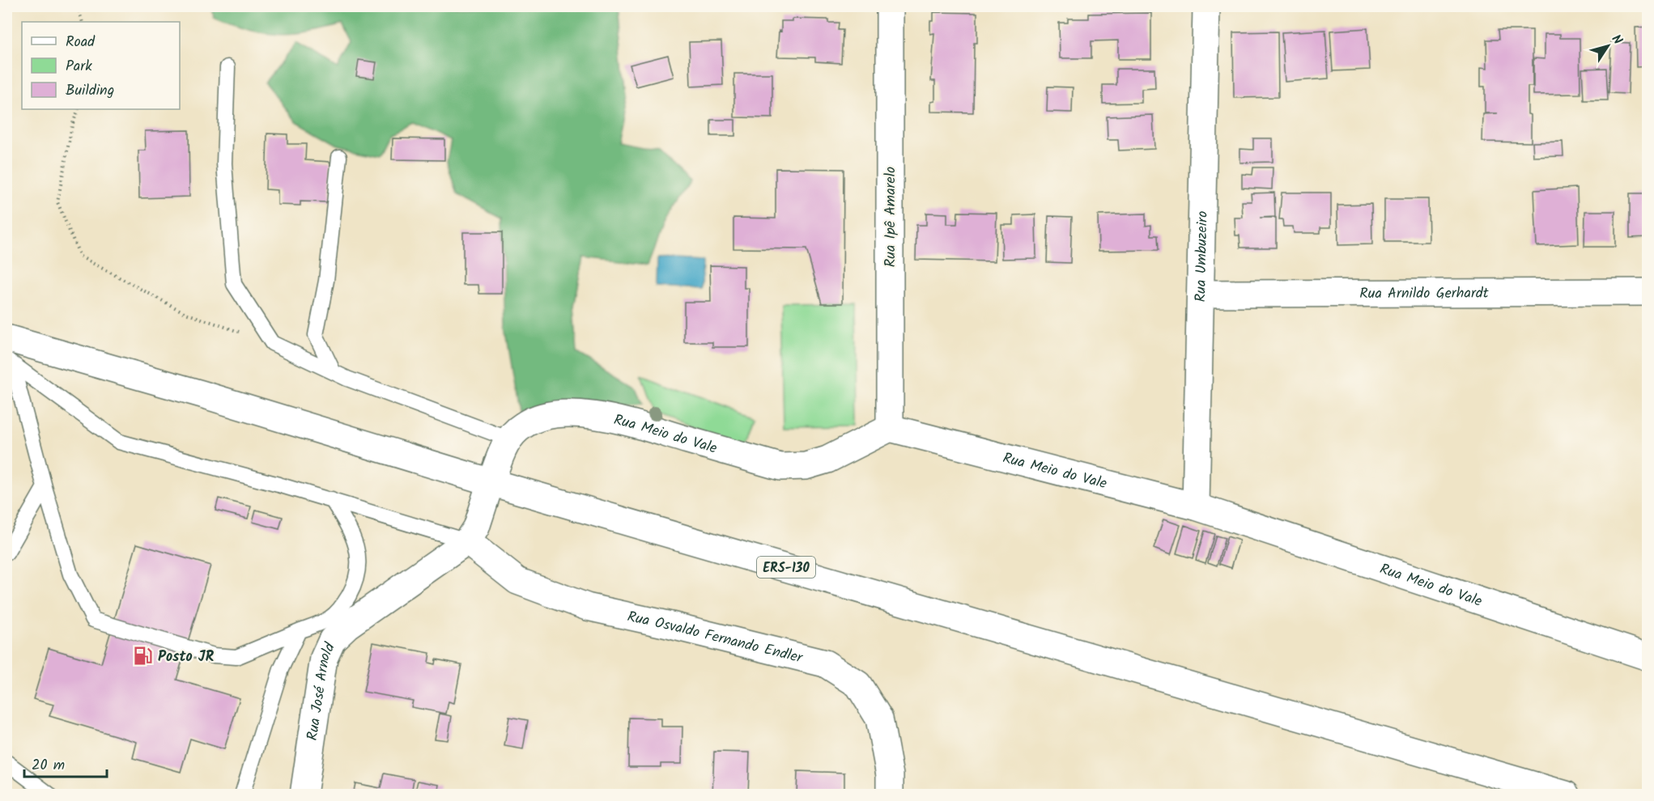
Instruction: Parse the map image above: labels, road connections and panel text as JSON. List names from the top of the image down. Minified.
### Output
{"streets":{"street":["Rua Ipê Amarelo","Rua Umbuzeiro","Rua Arnildo Gerhardt","Rua Meio do Vale","ERS-130","Rua Osvaldo Fernando Endler","Rua José Arnold"]},"crossings":[["Rua Ipê Amarelo","Rua Meio do Vale"],["Rua Umbuzeiro","Rua Arnildo Gerhardt"],["Rua Umbuzeiro","Rua Meio do Vale"],["Rua Meio do Vale","ERS-130"],["Rua Meio do Vale","Rua Osvaldo Fernando Endler"],["Rua Meio do Vale","Rua José Arnold"],["Rua Osvaldo Fernando Endler","Rua José Arnold"]],"places":{"fuel station":["Posto JR"]},"legend":["Road","Park","Building"],"scale_bar":"20 m","north":"top right"}
